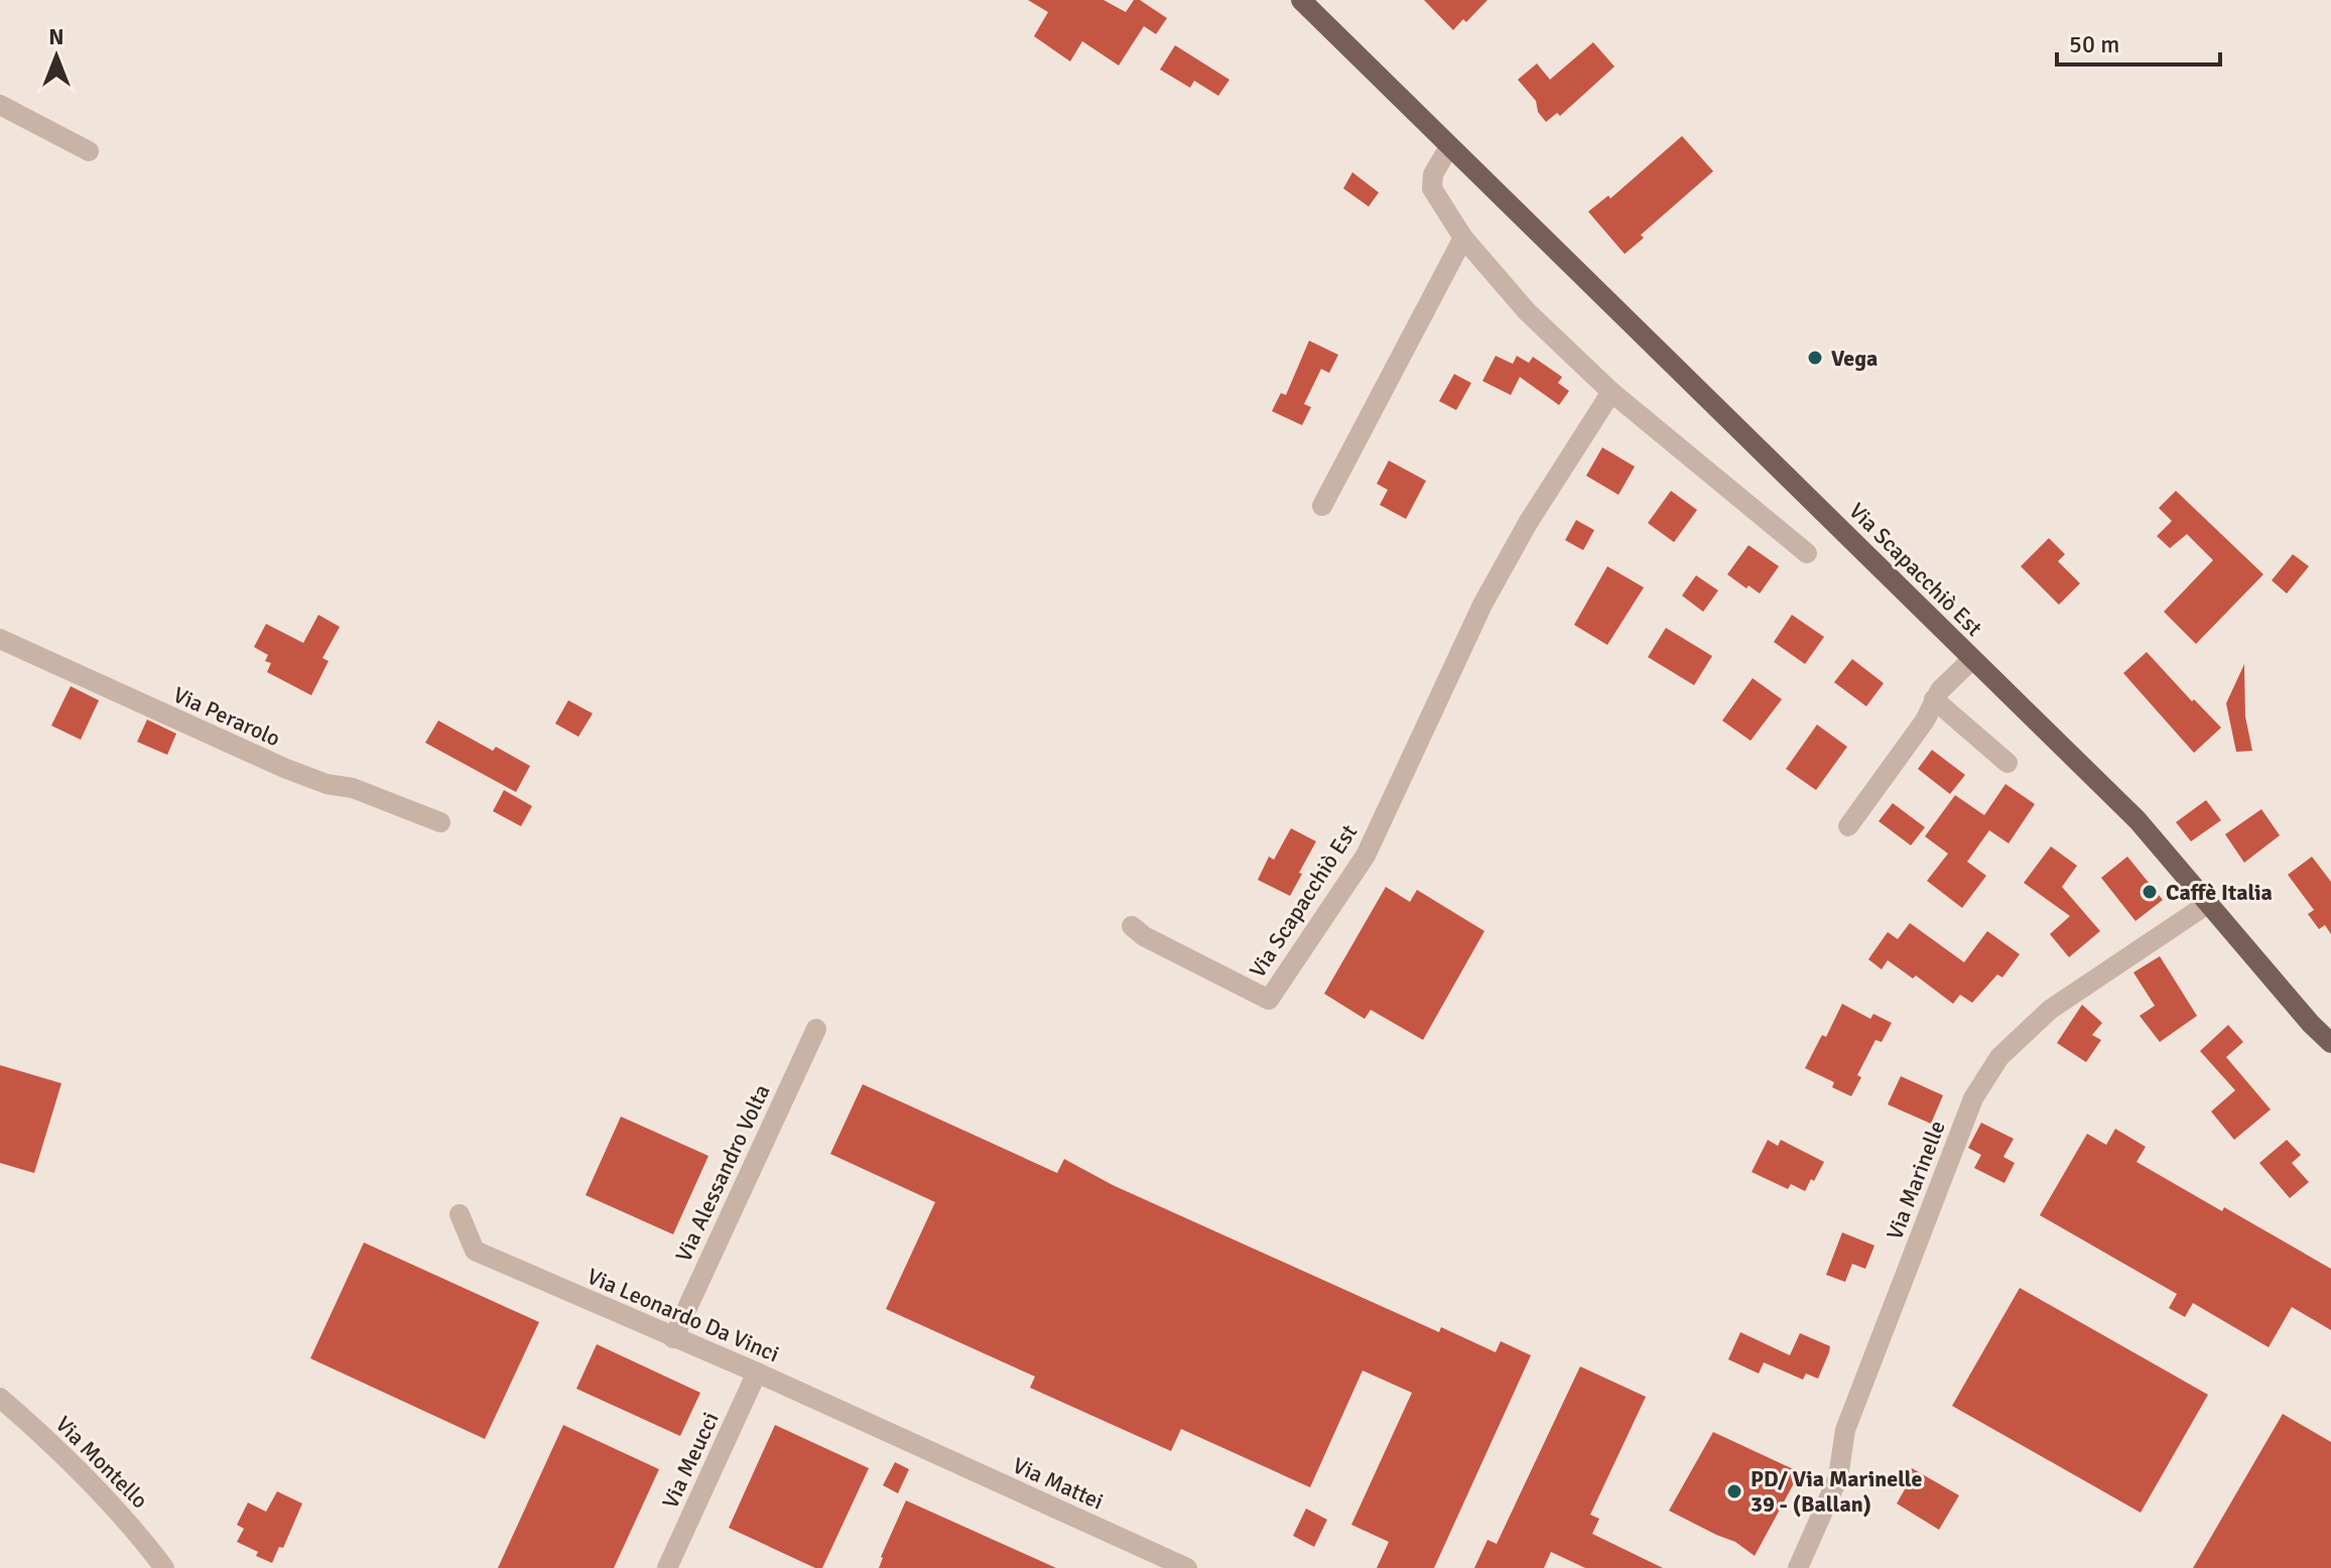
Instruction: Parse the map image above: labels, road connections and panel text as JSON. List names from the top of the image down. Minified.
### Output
{"streets":{"main road":["Via Scapacchiò Est"],"street":["Via Perarolo","Via Alessandro Volta","Via Marinelle","Via Leonardo Da Vinci","Via Meucci","Via Montello","Via Mattei"]},"crossings":[["Via Scapacchiò Est","Via Marinelle"],["Via Alessandro Volta","Via Leonardo Da Vinci"],["Via Leonardo Da Vinci","Via Meucci"],["Via Leonardo Da Vinci","Via Mattei"]],"places":["Vega","Caffè Italia","PD/ Via Marinelle 39 - (Ballan)"],"scale_bar":"50 m","north":"top"}
